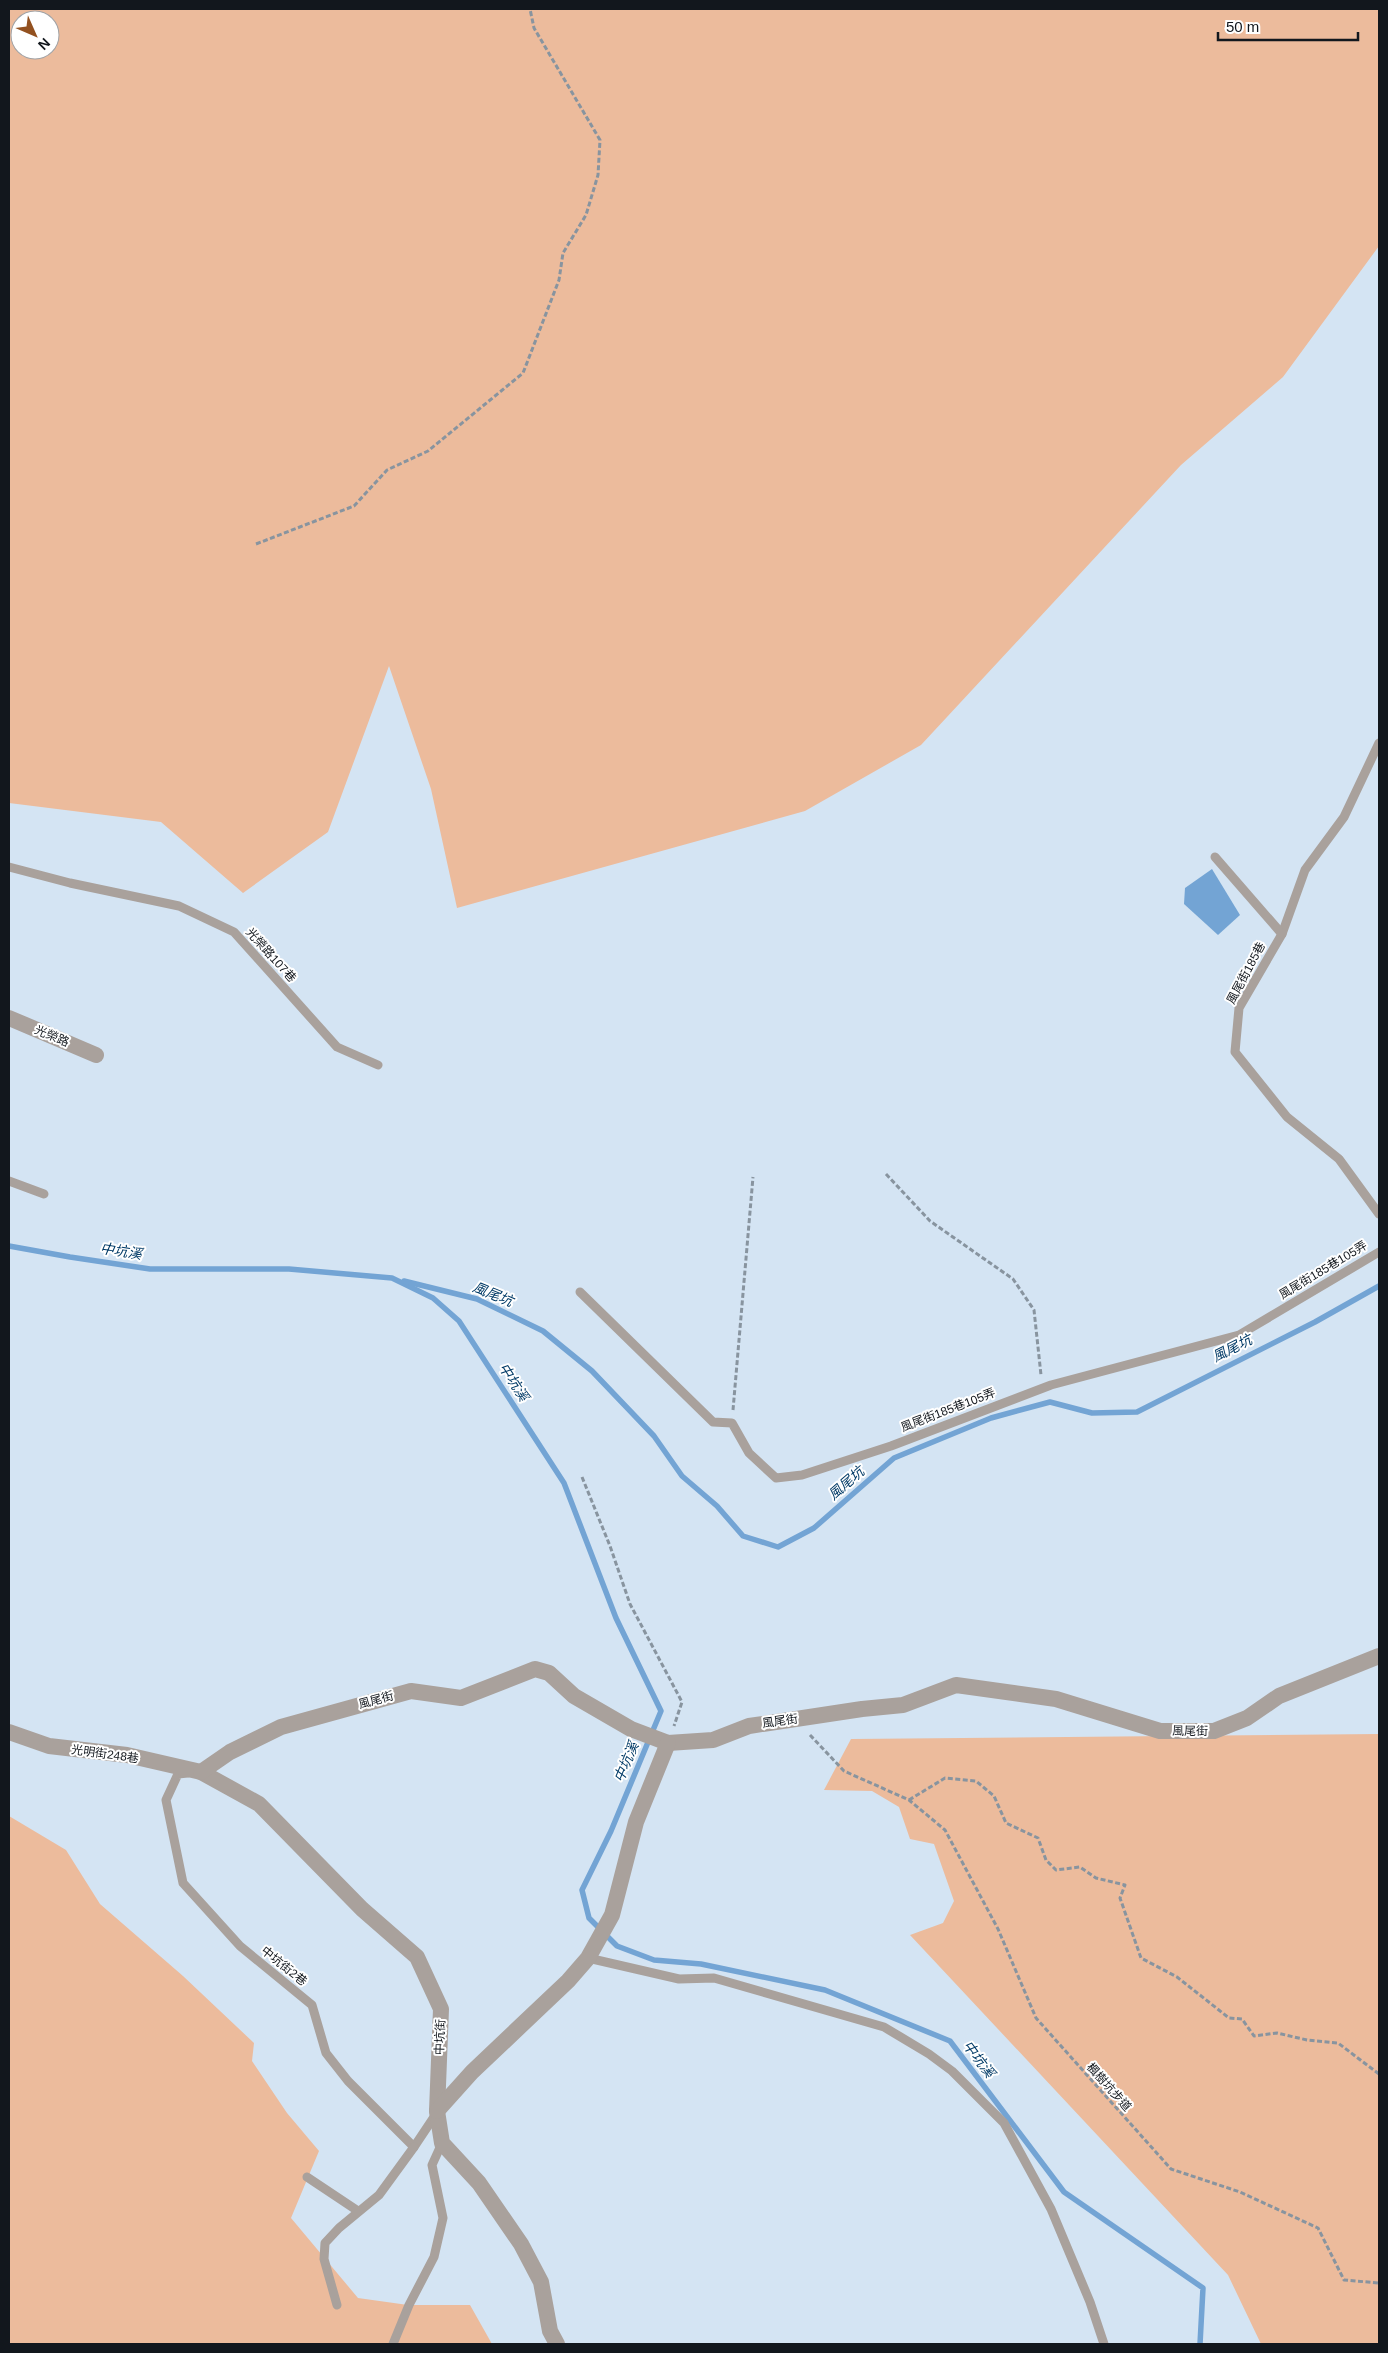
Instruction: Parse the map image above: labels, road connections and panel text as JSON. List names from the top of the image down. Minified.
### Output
{"streets":{"street":["光榮路","風尾街","光明街248巷","中坑街"],"lane":["光榮路107巷","風尾街185巷","風尾街185巷105弄","中坑街2巷"],"path":["楓樹坑步道"]},"crossings":[["風尾街","光明街248巷"],["風尾街","中坑街2巷"],["風尾街","中坑街"],["風尾街","楓樹坑步道"],["光明街248巷","中坑街2巷"],["光明街248巷","中坑街"],["中坑街2巷","中坑街"]],"water":["中坑溪","風尾坑"],"scale_bar":"50 m","north":"bottom right"}
